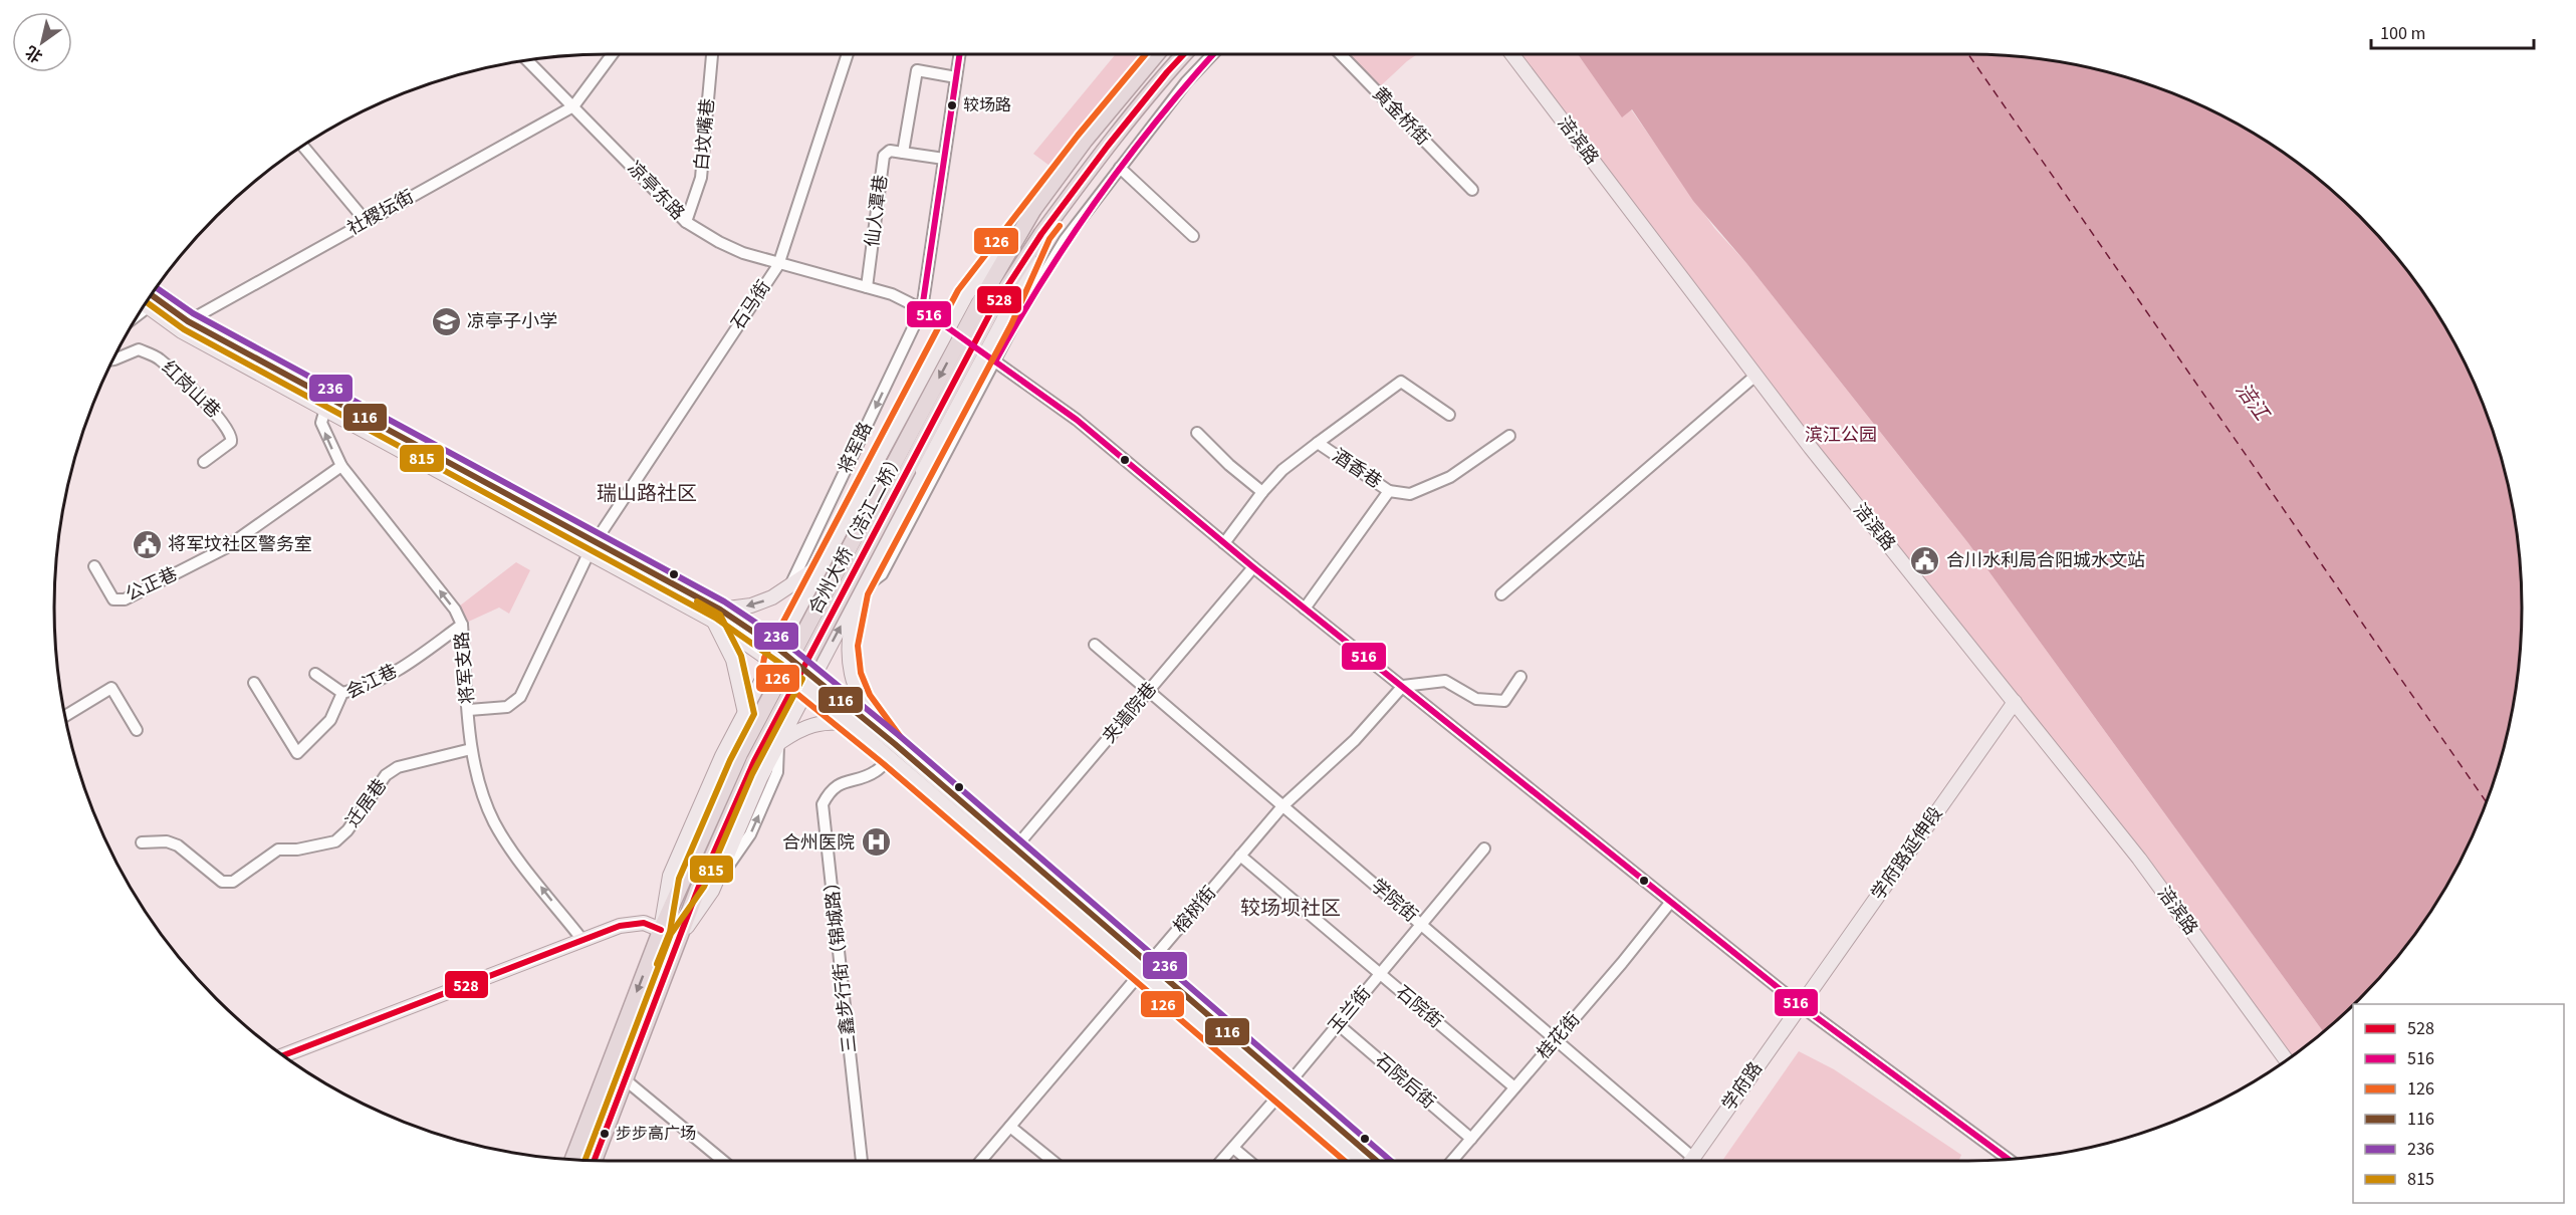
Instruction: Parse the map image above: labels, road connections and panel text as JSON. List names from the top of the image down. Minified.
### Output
{"streets":{"highway":["合州大桥（涪江二桥）"],"main road":["涪滨路","学府路延伸段","学府路"],"street":["黄金桥街","白坟嘴巷","凉亭东路","仙人潭巷","社稷坛街","石马街","红岗山巷","将军路","酒香巷","公正巷","将军支路","会江巷","夹墙院巷","迁居巷","学院街","榕树街","三鑫步行街（锦城路）","石院街","玉兰街","桂花街","石院后街"]},"crossings":[["白坟嘴巷","凉亭东路"],["涪滨路","学府路延伸段"],["凉亭东路","仙人潭巷"],["凉亭东路","社稷坛街"],["凉亭东路","石马街"],["凉亭东路","将军路"],["凉亭东路","酒香巷"],["凉亭东路","夹墙院巷"],["凉亭东路","学府路延伸段"],["凉亭东路","榕树街"],["凉亭东路","桂花街"],["凉亭东路","学府路"],["石马街","将军支路"],["公正巷","将军支路"],["将军支路","会江巷"],["将军支路","迁居巷"],["夹墙院巷","学院街"],["学府路延伸段","学府路"],["学院街","榕树街"],["学院街","玉兰街"],["学院街","桂花街"],["榕树街","石院街"],["石院街","玉兰街"],["石院街","桂花街"],["玉兰街","石院后街"],["桂花街","石院后街"]],"one_way":["将军支路"],"districts":["瑞山路社区","较场坝社区"],"water":["涪江"],"parks":["滨江公园"],"places":{"other":["较场路","步步高广场"],"school or university":["凉亭子小学"],"public building":["将军坟社区警务室","合川水利局合阳城水文站"],"hospital":["合州医院"]},"lines":["transit line 528","transit line 516","transit line 126","transit line 236","transit line 116","transit line 815"],"legend":["528","516","126","116","236","815"],"scale_bar":"100 m","north":"bottom left"}
